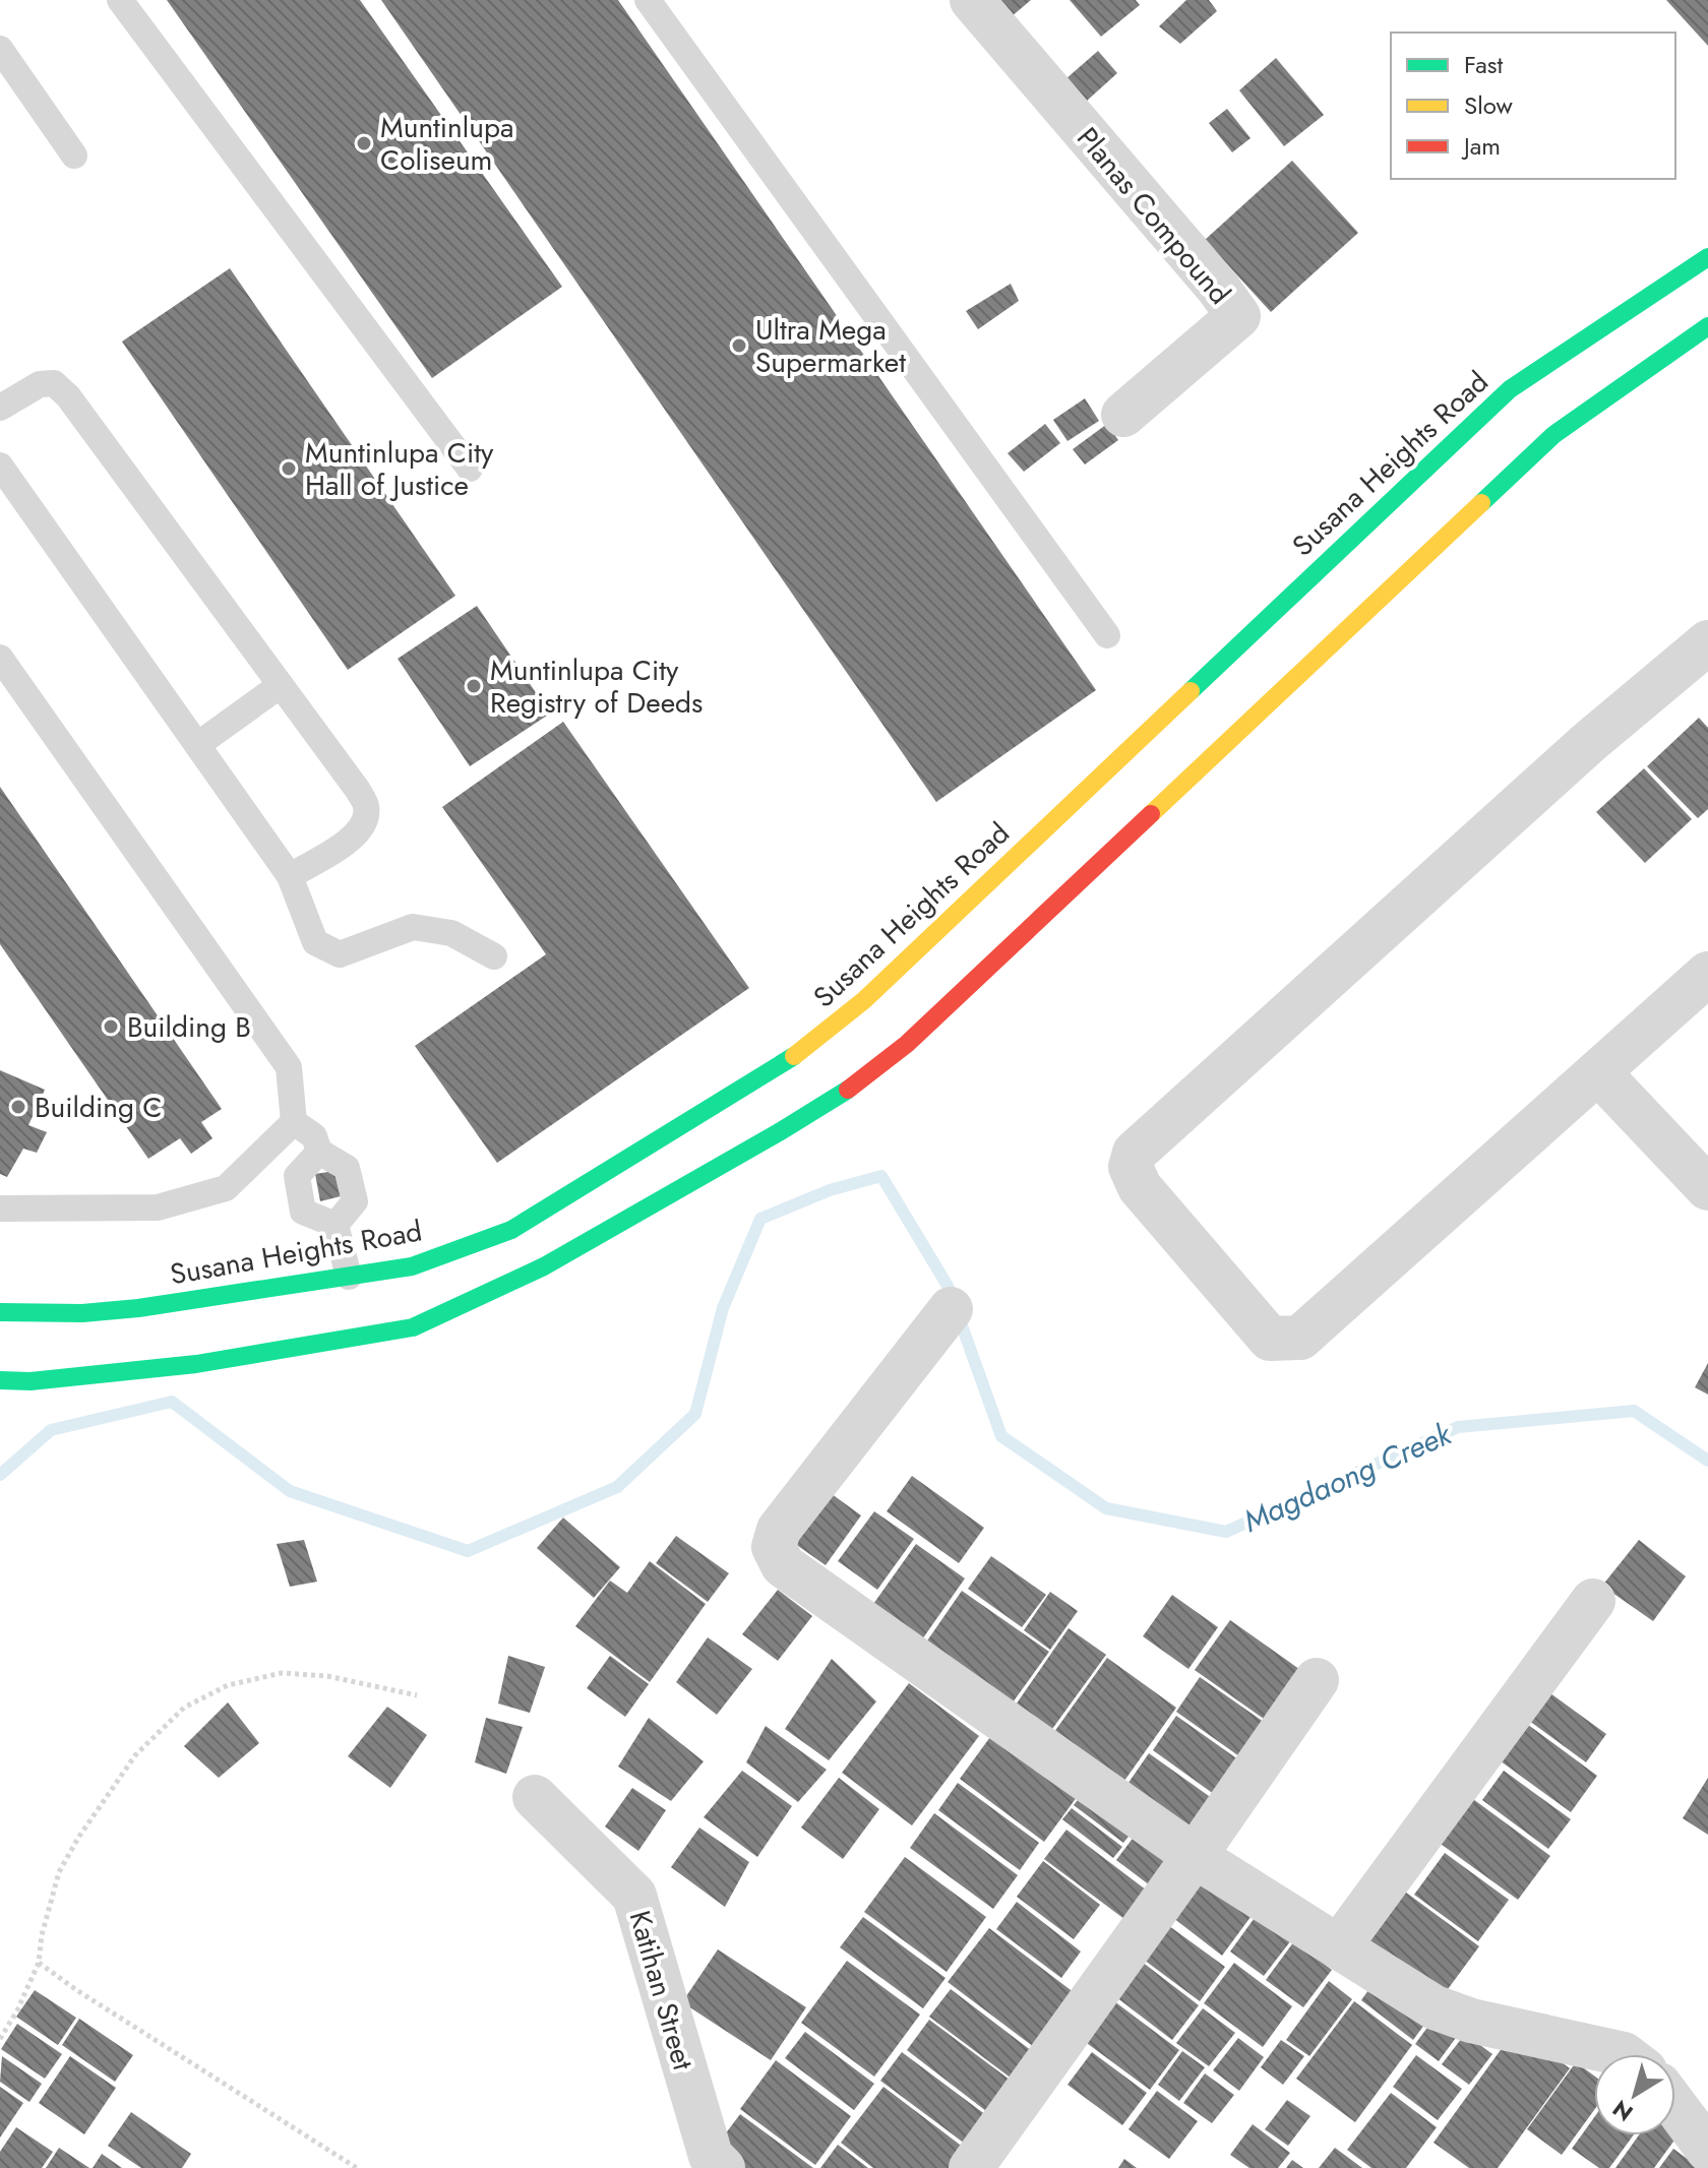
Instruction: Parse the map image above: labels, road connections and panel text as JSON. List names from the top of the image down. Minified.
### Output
{"streets":{"main road":["Susana Heights Road"],"street":["Planas Compound","Katihan Street"]},"water":["Magdaong Creek"],"places":["Muntinlupa Coliseum","Ultra Mega Supermarket","Muntinlupa City Hall of Justice","Muntinlupa City Registry of Deeds","Building B","Building C"],"legend":["Fast","Slow","Jam"],"north":"bottom left"}
